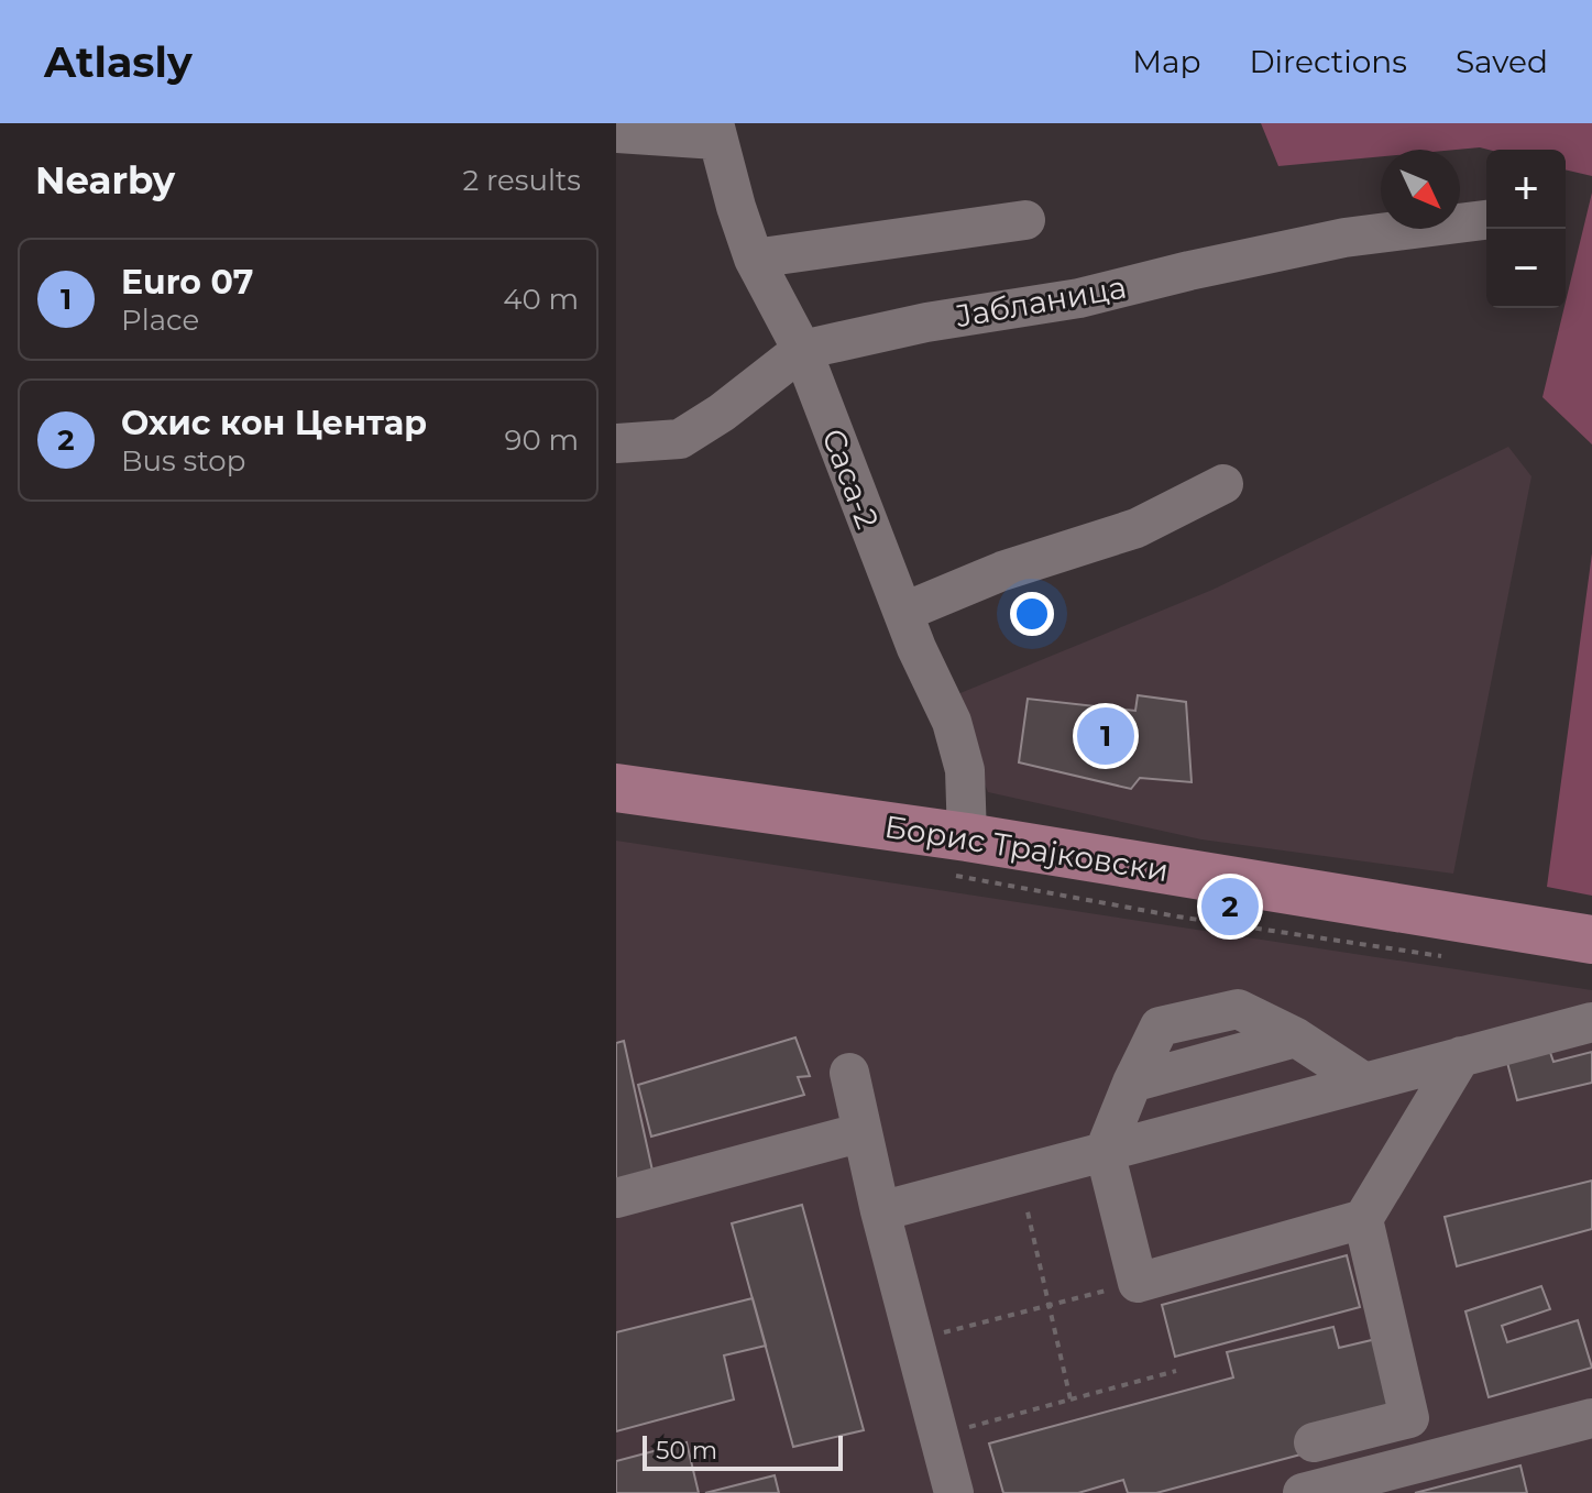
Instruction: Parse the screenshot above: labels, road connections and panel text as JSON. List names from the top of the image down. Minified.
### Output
{"streets":{"main road":["Борис Трајковски"],"street":["Јабланица","Саса-2"]},"crossings":[["Јабланица","Саса-2"],["Саса-2","Борис Трајковски"]],"scale_bar":"50 m","north":"bottom right","page":{"header":"Atlasly","nav":["Map","Directions","Saved"],"heading":["Nearby","2 results"],"map_buttons":["+","−"],"list":[{"mark":"1","name":"Euro 07","note":"Place","value":"40 m"},{"mark":"2","name":"Охис кон Центар","note":"Bus stop","value":"90 m"}],"pins":["1","2"],"scale":"50 m"}}
